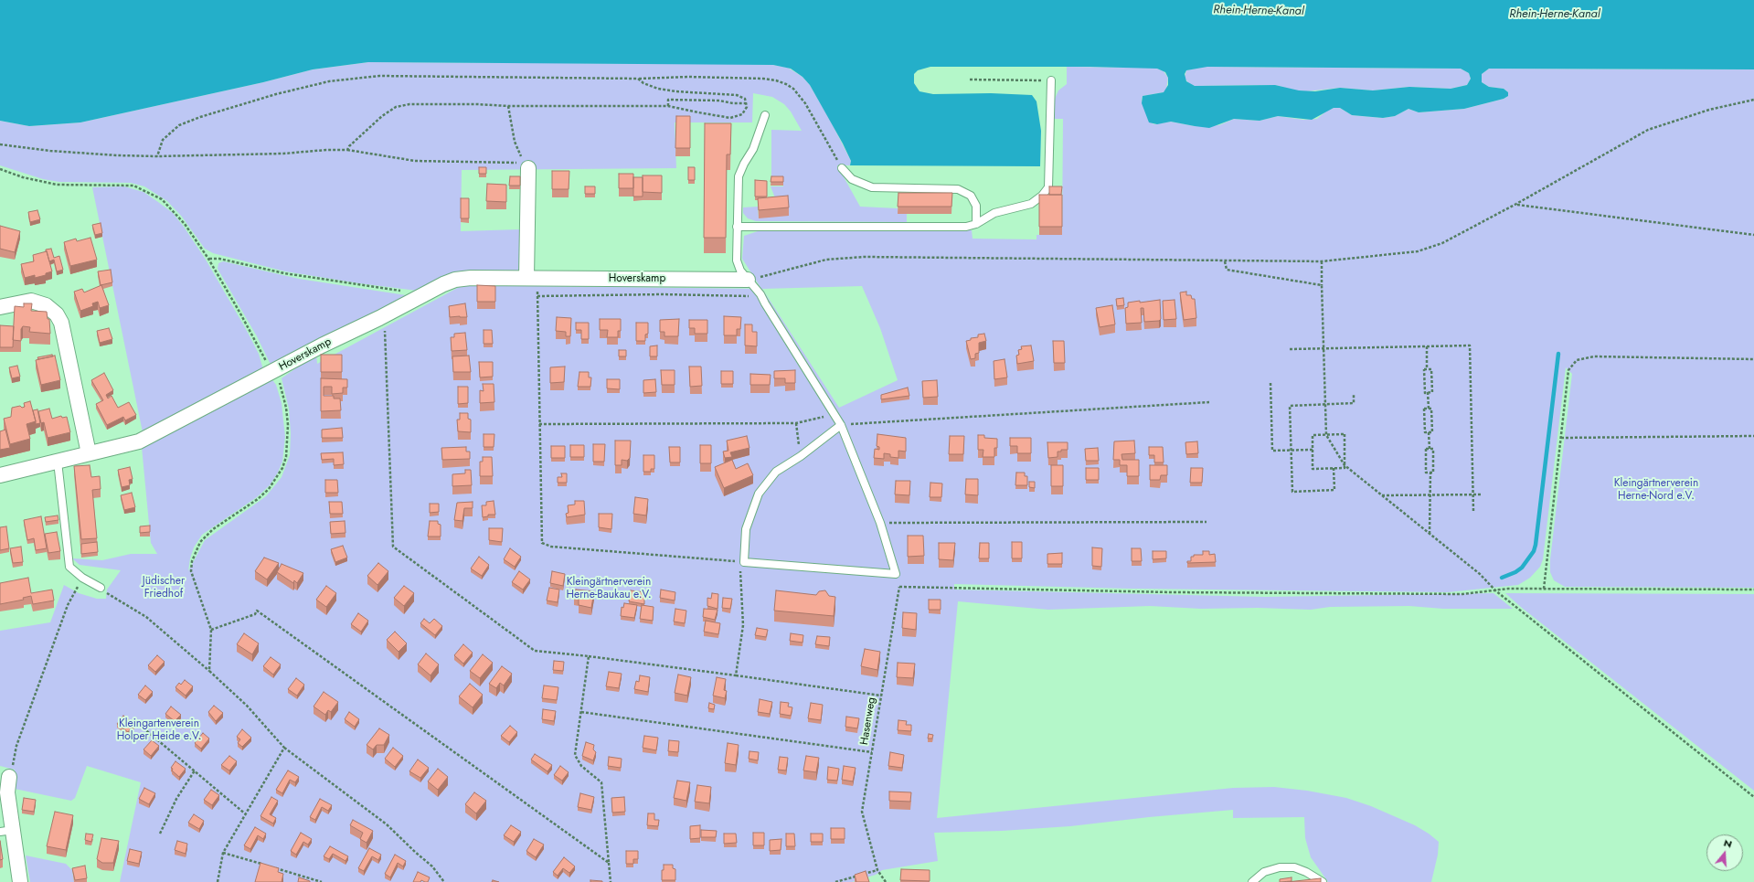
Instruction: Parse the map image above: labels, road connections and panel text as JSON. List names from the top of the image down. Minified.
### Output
{"streets":{"street":["Hoverskamp"],"path":["Hasenweg"]},"water":["Rhein-Herne-Kanal"],"parks":["Kleingärtnerverein Herne-Nord e.V.","Jüdischer Friedhof","Kleingärtnerverein Herne-Baukau e.V.","Kleingartenverein Holper Heide e.V."],"north":"top"}
